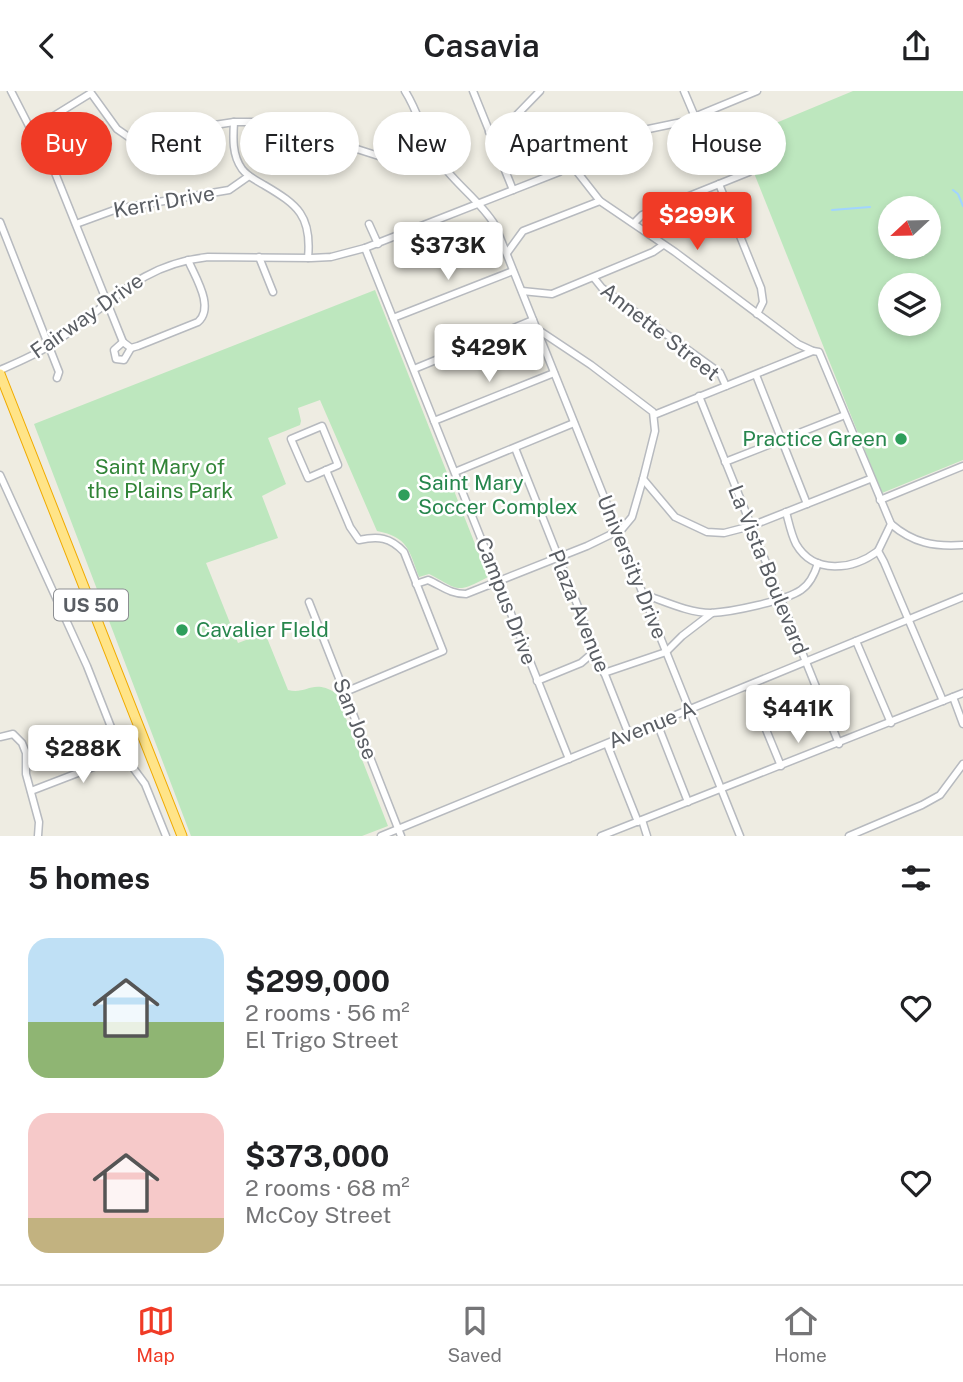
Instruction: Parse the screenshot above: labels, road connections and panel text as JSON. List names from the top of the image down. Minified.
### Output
{"streets":{"highway":["US 50"],"street":["Kerri Drive","Fairway Drive","Annette Street","University Drive","La Vista Boulevard","Campus Drive","Plaza Avenue","San Jose","Avenue A"]},"crossings":[["Fairway Drive","University Drive"],["Fairway Drive","Campus Drive"],["Fairway Drive","US 50"],["University Drive","Avenue A"],["La Vista Boulevard","Avenue A"],["Campus Drive","Avenue A"],["Plaza Avenue","Avenue A"],["San Jose","Avenue A"]],"parks":["Saint Mary of the Plains Park"],"places":["Practice Green","Saint Mary Soccer Complex","Cavalier FIeld"],"north":"left","page":{"header":"Casavia","chip":["Buy","Rent","Filters","New","Apartment","House"],"price":["$299K","$373K","$429K","$441K","$288K"],"heading":"5 homes","list":[{"name":"$299,000","note":"2 rooms · 56 m² · El Trigo Street"},{"name":"$373,000","note":"2 rooms · 68 m² · McCoy Street"}],"tabs":["Map","Saved","Home"]}}
